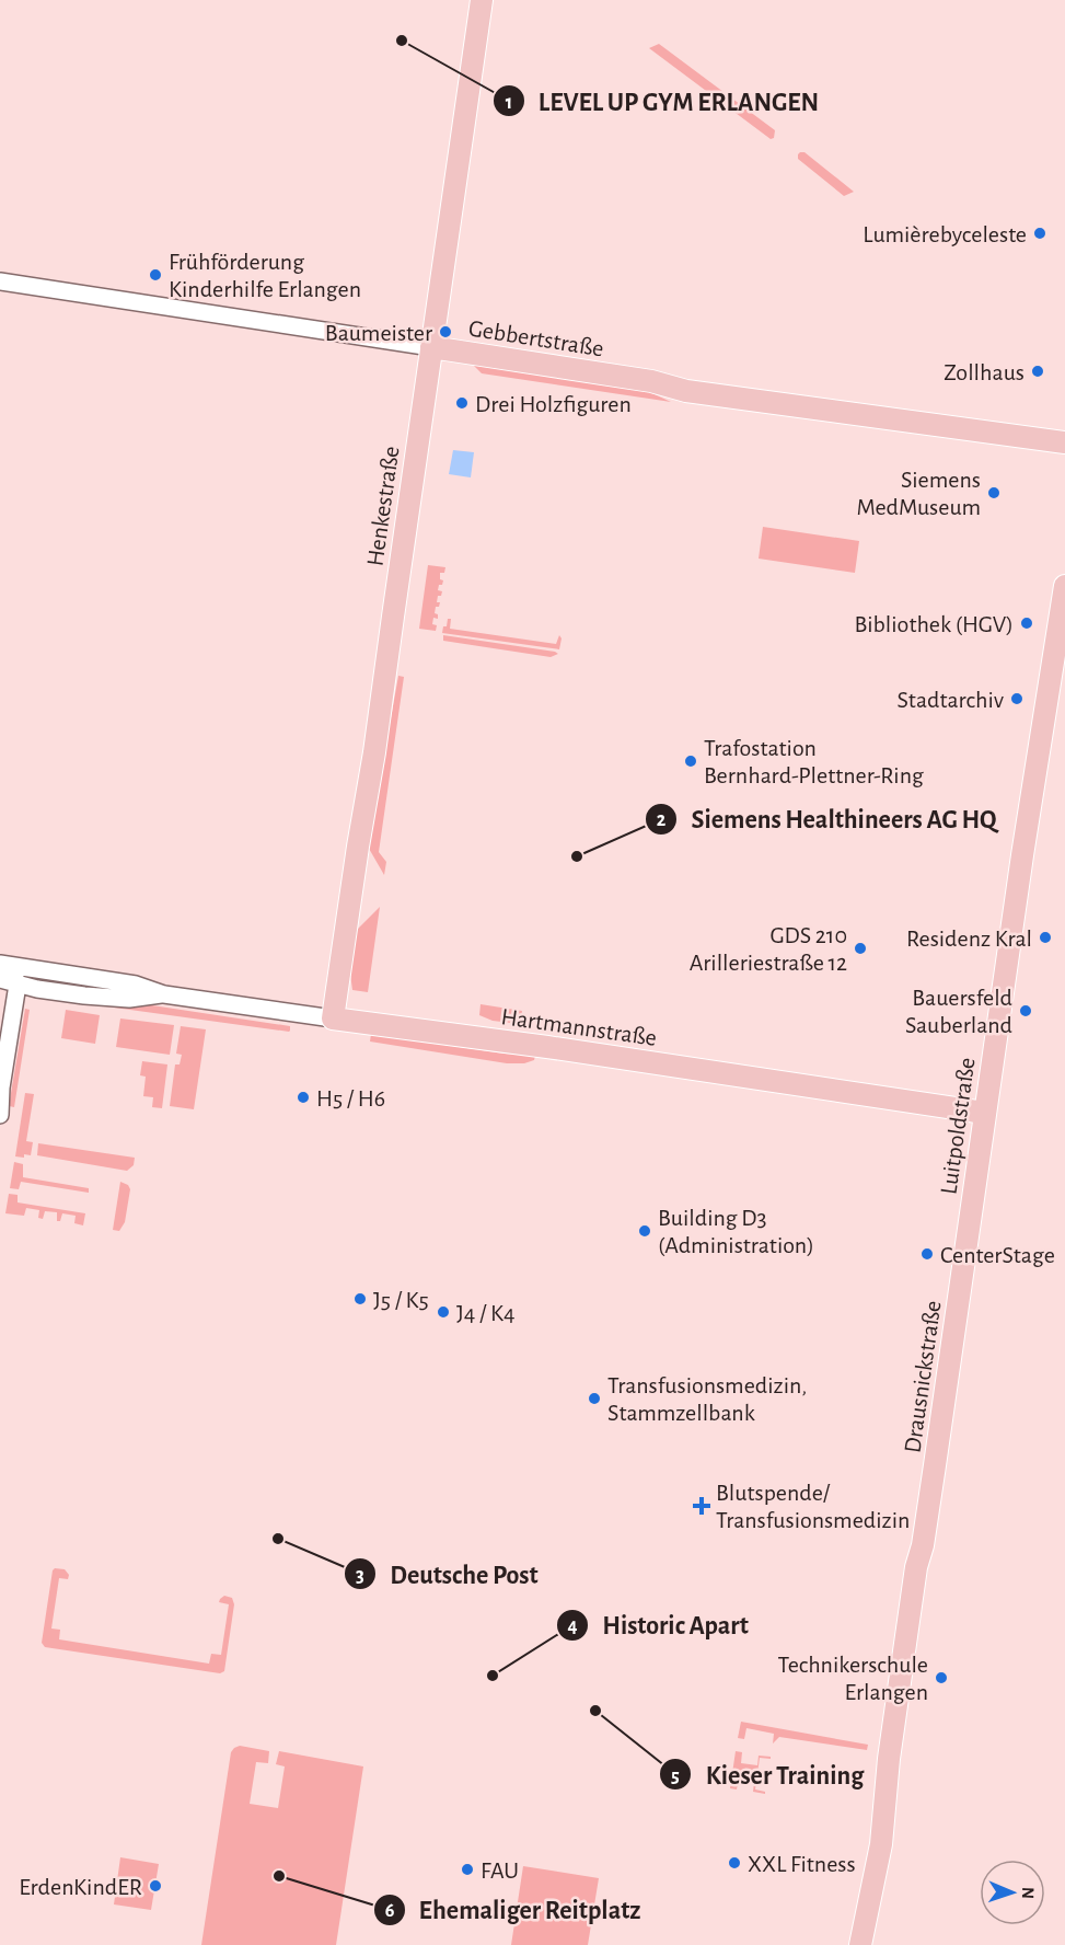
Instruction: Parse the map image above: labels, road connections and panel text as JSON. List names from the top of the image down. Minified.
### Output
{"streets":{"main road":["Gebbertstraße","Henkestraße","Hartmannstraße","Luitpoldstraße","Drausnickstraße"]},"crossings":[["Gebbertstraße","Henkestraße"],["Henkestraße","Hartmannstraße"],["Hartmannstraße","Luitpoldstraße"],["Luitpoldstraße","Drausnickstraße"]],"places":{"other":["LEVEL UP GYM ERLANGEN","Lumièrebyceleste","Frühförderung Kinderhilfe Erlangen","Baumeister","Zollhaus","Drei Holzfiguren","Siemens MedMuseum","Bibliothek (HGV)","Stadtarchiv","Trafostation Bernhard-Plettner-Ring","Siemens Healthineers AG HQ","Residenz Kral","GDS 210 Arilleriestraße 12","Bauersfeld Sauberland","H5 / H6","Building D3 (Administration)","CenterStage","J5 / K5","J4 / K4","Transfusionsmedizin, Stammzellbank","Deutsche Post","Historic Apart","Technikerschule Erlangen","Kieser Training","XXL Fitness","FAU","Ehemaliger Reitplatz","ErdenKindER"],"health":["Blutspende/ Transfusionsmedizin"]},"north":"right"}
